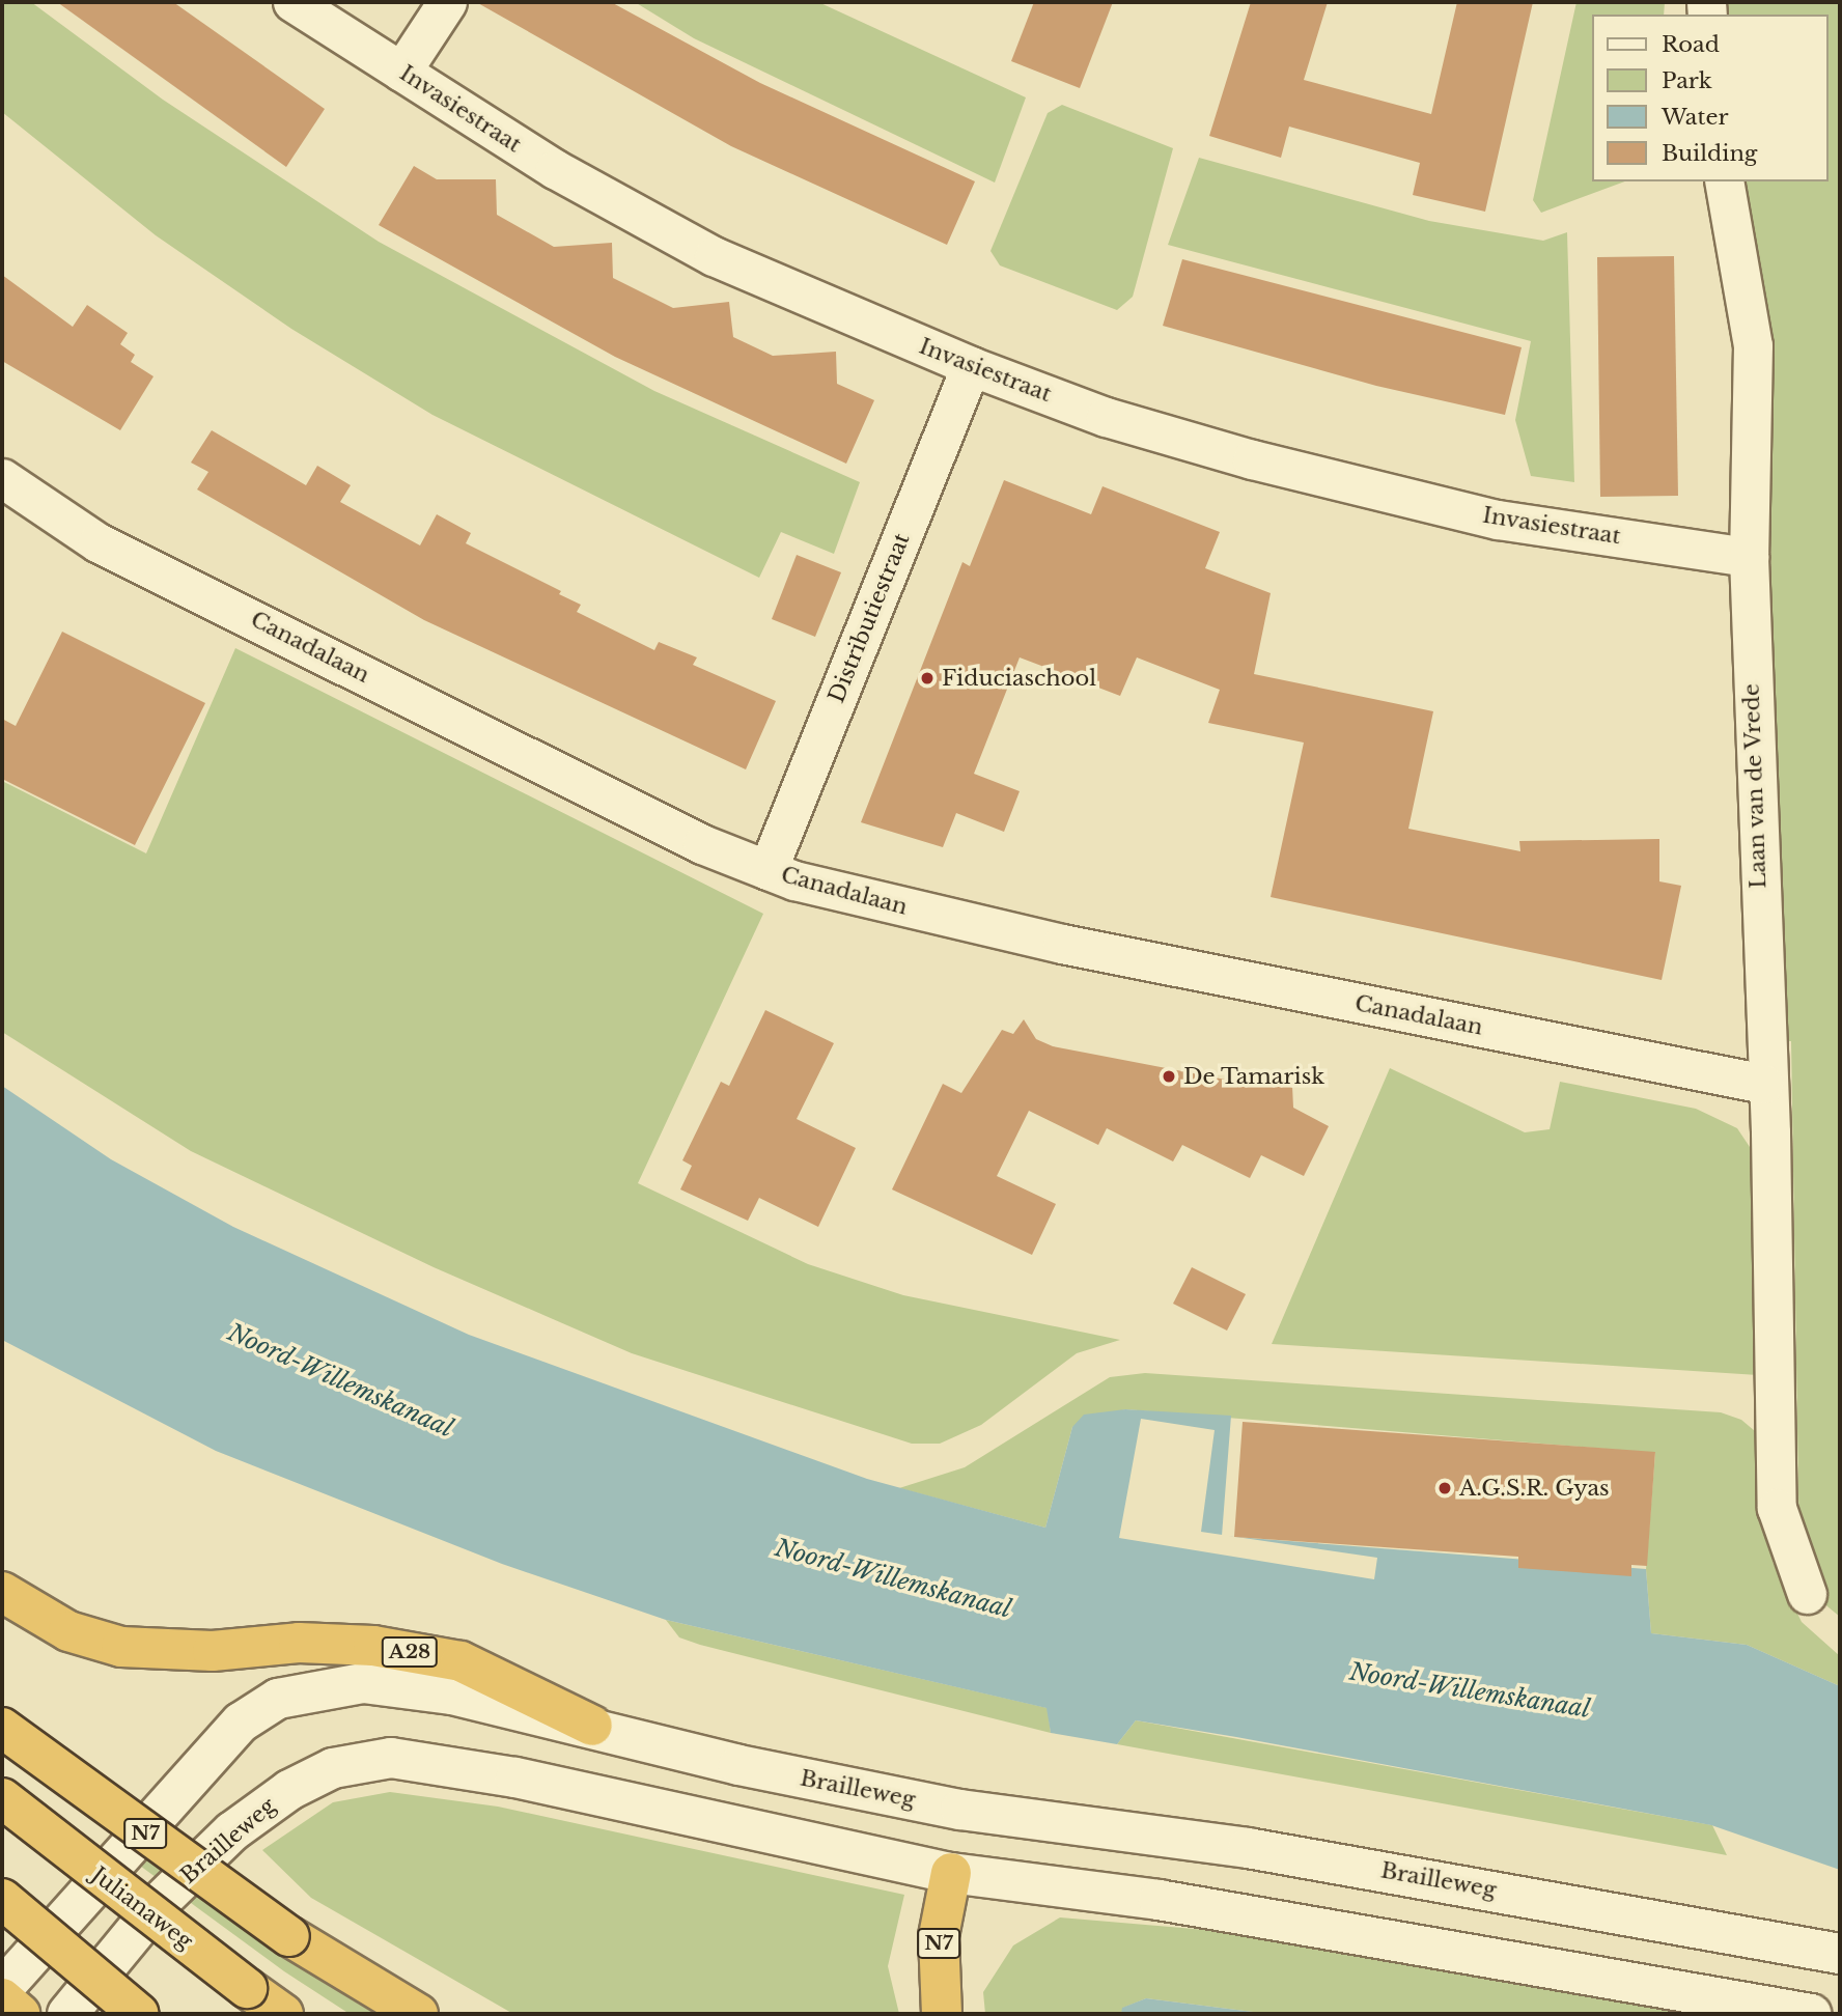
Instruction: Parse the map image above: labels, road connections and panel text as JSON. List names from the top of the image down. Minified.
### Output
{"streets":{"highway":["A28","N7","Julianaweg"],"main road":["Brailleweg"],"street":["Invasiestraat","Distributiestraat","Canadalaan","Laan van de Vrede"]},"crossings":[["Invasiestraat","Distributiestraat"],["Invasiestraat","Laan van de Vrede"],["Distributiestraat","Canadalaan"],["Canadalaan","Laan van de Vrede"],["A28","Brailleweg"],["Brailleweg","N7"]],"water":["Noord-Willemskanaal"],"places":["Fiduciaschool","De Tamarisk","A.G.S.R. Gyas"],"legend":["Road","Park","Water","Building"]}
